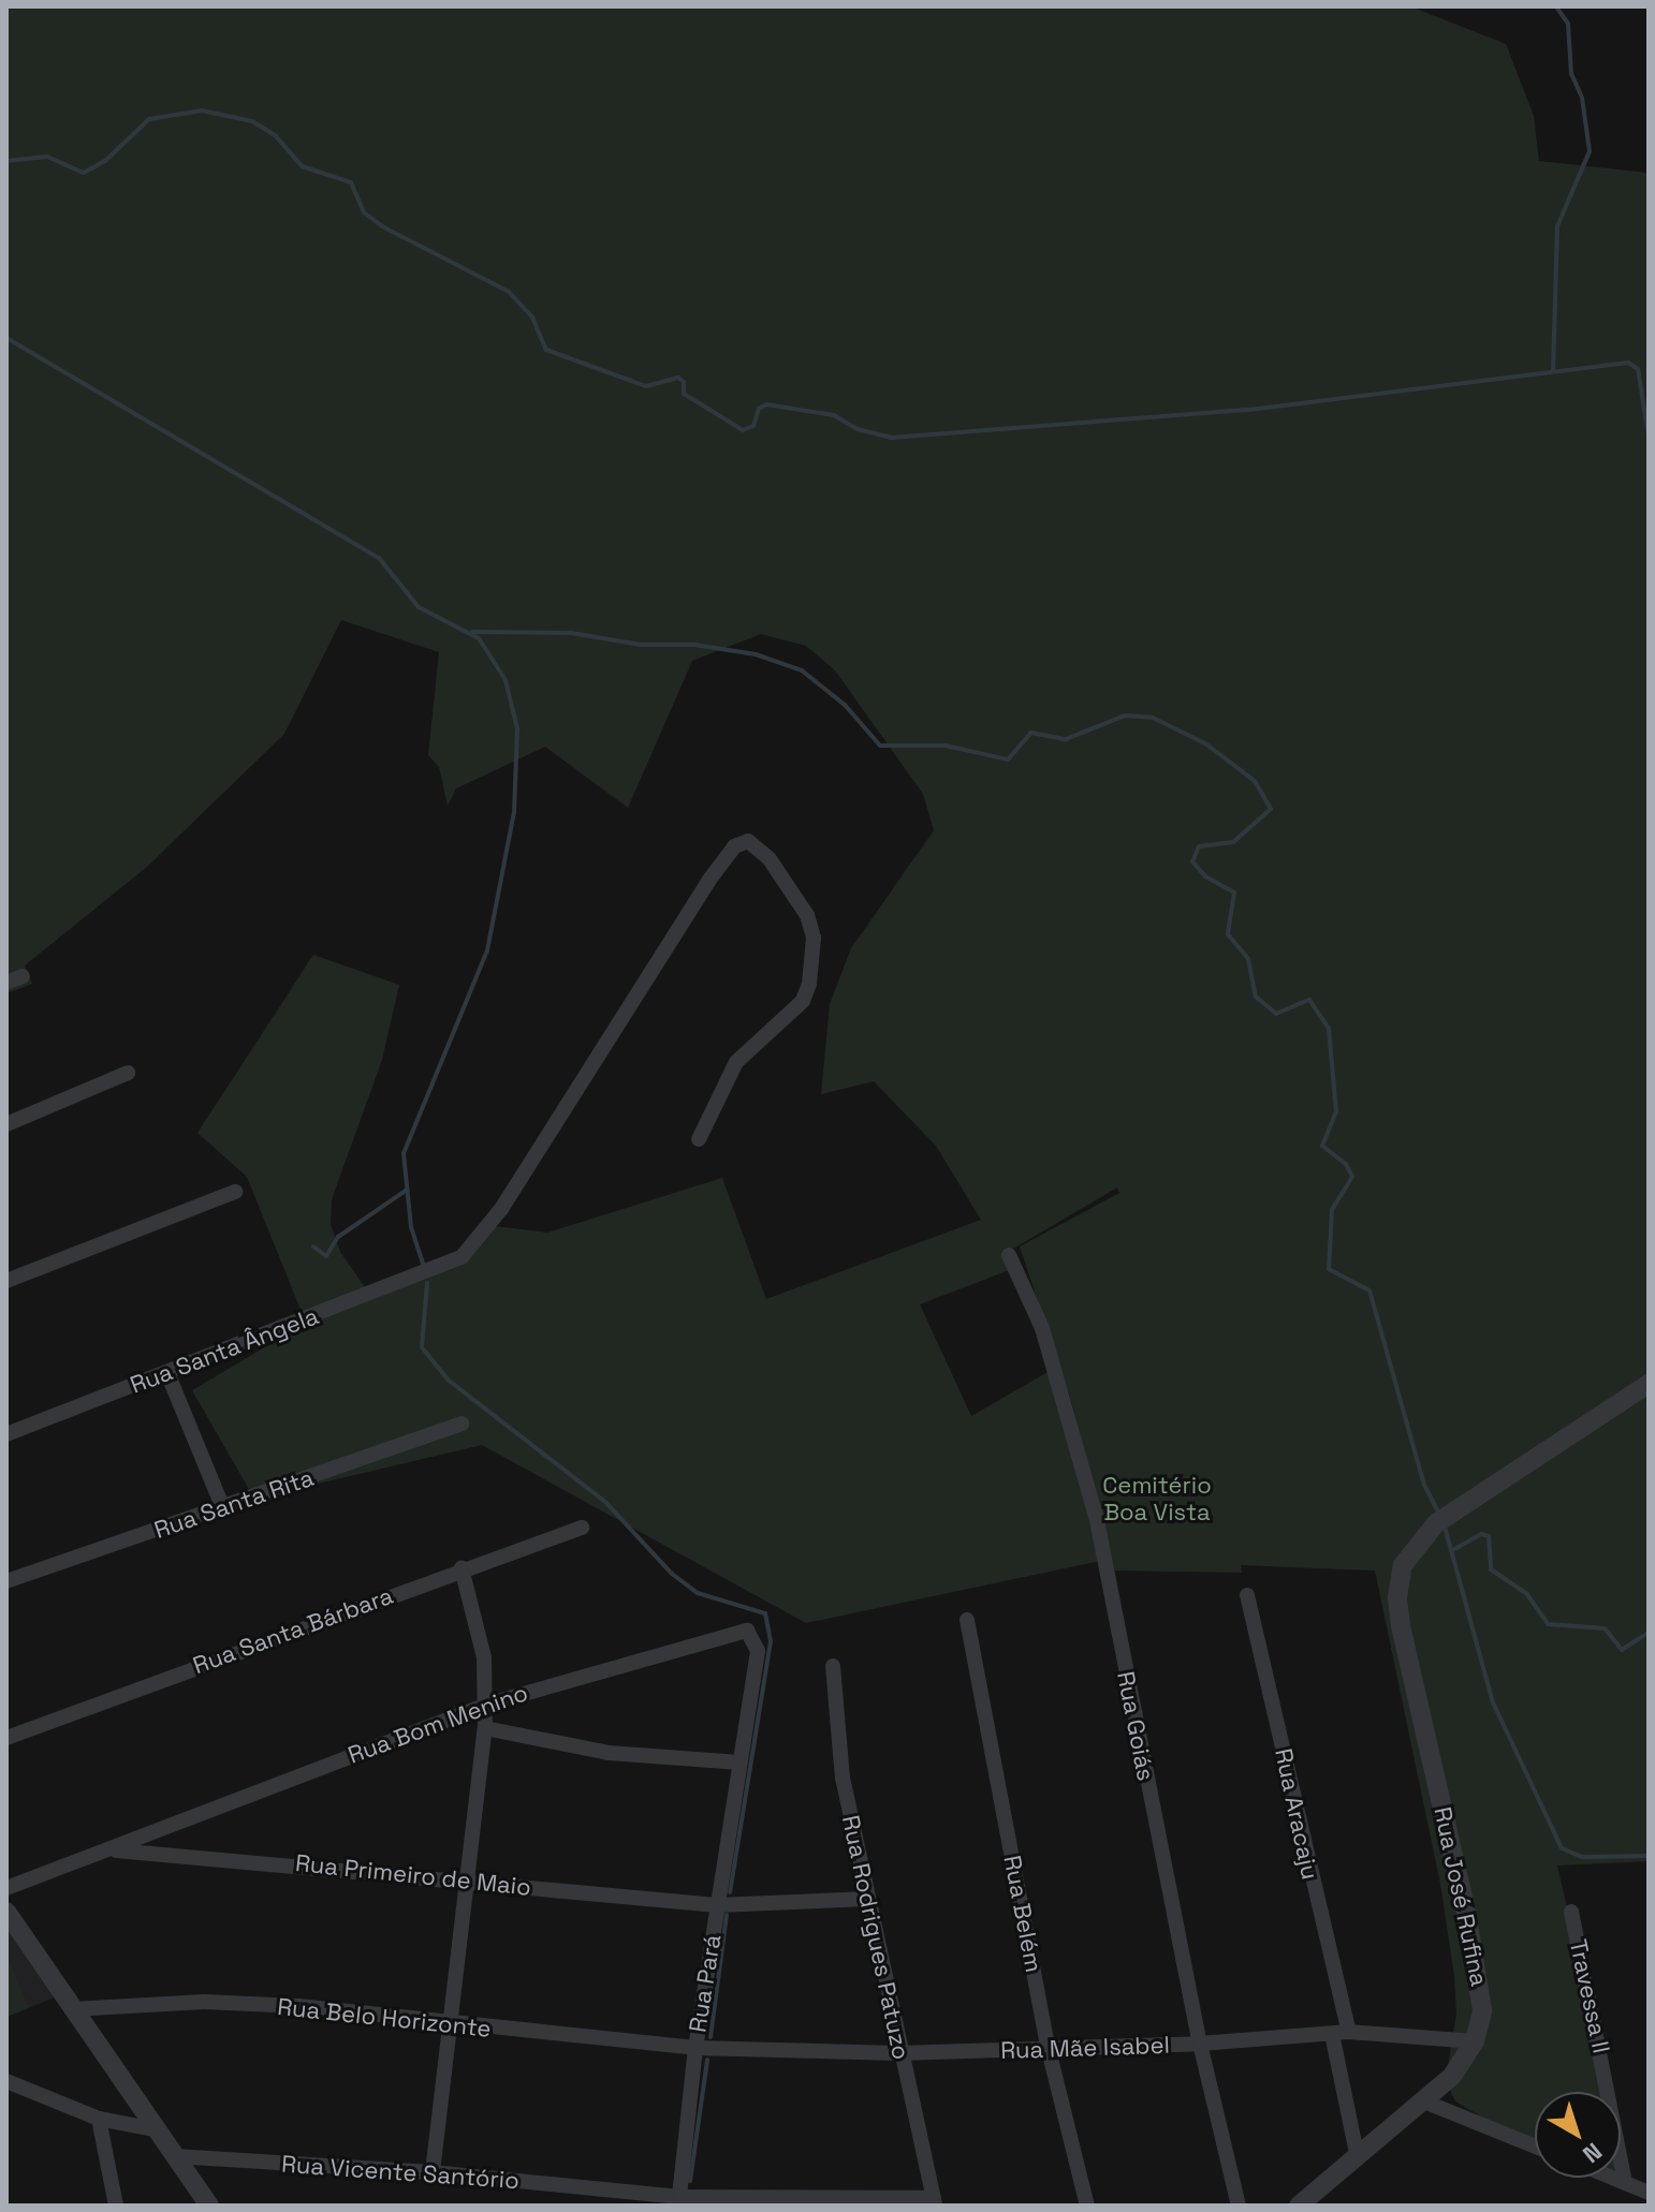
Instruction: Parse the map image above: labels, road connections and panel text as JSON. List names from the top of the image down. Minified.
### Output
{"streets":{"street":["Rua Santa Ângela","Rua Santa Rita","Rua Santa Bárbara","Rua Bom Menino","Rua Goiás","Rua Aracaju","Rua Primeiro de Maio","Rua José Rufina","Rua Belém","Rua Rodrigues Patuzo","Rua Pará","Travessa II","Rua Belo Horizonte","Rua Mãe Isabel","Rua Vicente Santório"]},"crossings":[["Rua Bom Menino","Rua Primeiro de Maio"],["Rua Bom Menino","Rua Pará"],["Rua Goiás","Rua Mãe Isabel"],["Rua Aracaju","Rua Mãe Isabel"],["Rua Primeiro de Maio","Rua Rodrigues Patuzo"],["Rua Primeiro de Maio","Rua Pará"],["Rua José Rufina","Rua Mãe Isabel"],["Rua Belém","Rua Mãe Isabel"],["Rua Rodrigues Patuzo","Rua Mãe Isabel"],["Rua Rodrigues Patuzo","Rua Vicente Santório"],["Rua Pará","Rua Belo Horizonte"],["Rua Pará","Rua Mãe Isabel"],["Rua Pará","Rua Vicente Santório"],["Rua Belo Horizonte","Rua Mãe Isabel"]],"parks":["Cemitério Boa Vista"],"north":"bottom right"}
